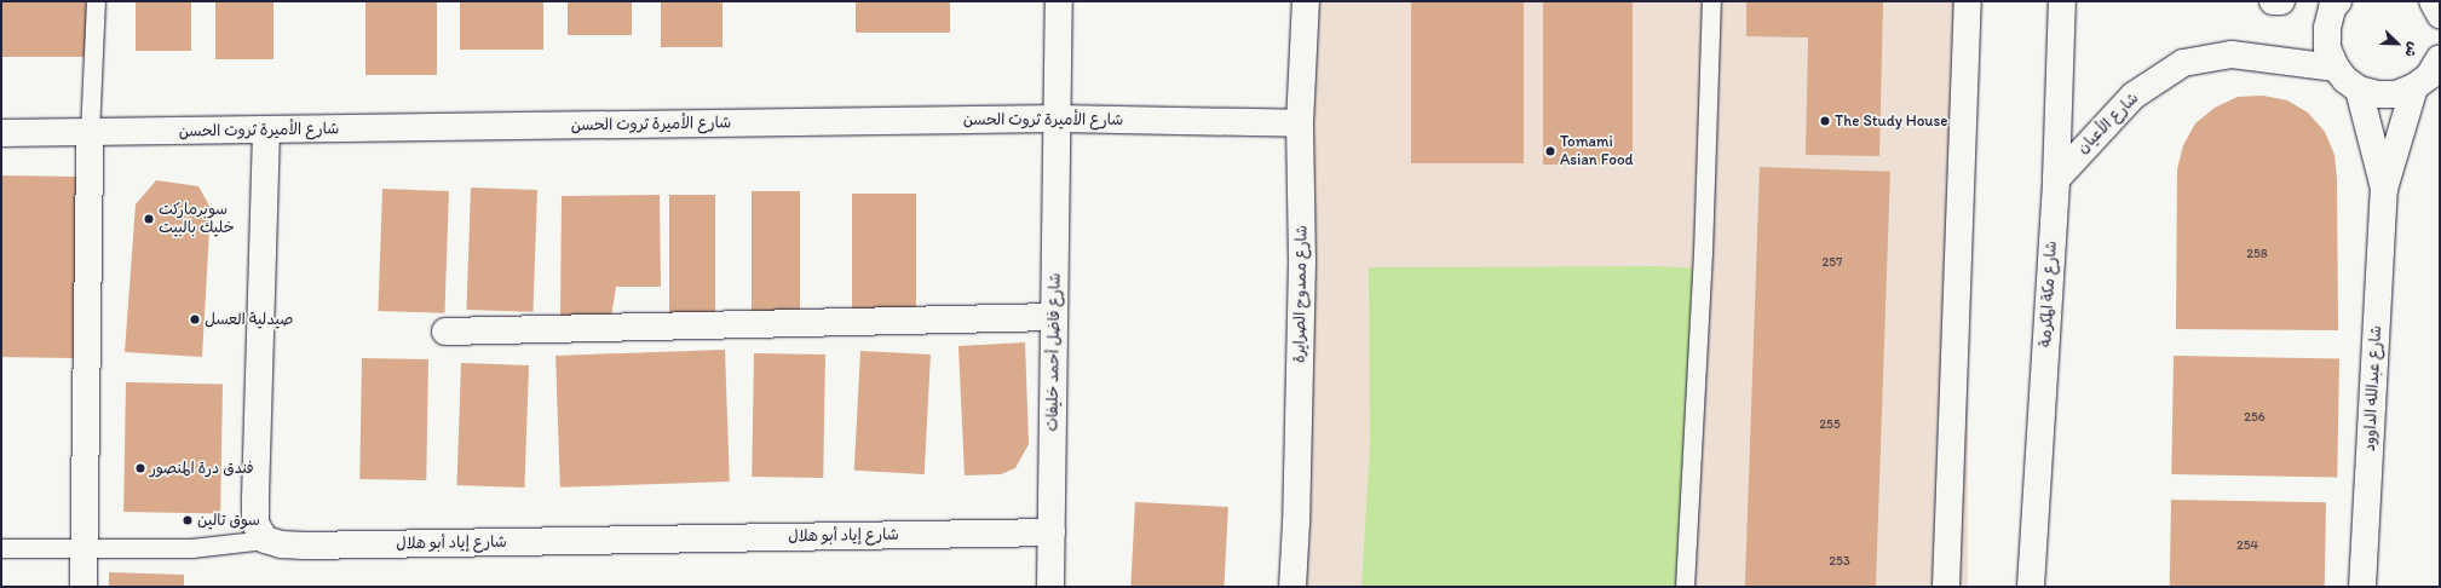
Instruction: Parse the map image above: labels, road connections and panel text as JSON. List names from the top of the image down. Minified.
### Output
{"streets":{"street":["شارع الأميرة ثروت الحسن","شارع الأعيان","شارع ممدوح الصرايرة","شارع مكة المكرمة","شارع فاضل أحمد خليفات","شارع عبدالله الداوود","شارع إياد أبو هلال"]},"crossings":[["شارع الأميرة ثروت الحسن","شارع ممدوح الصرايرة"],["شارع الأميرة ثروت الحسن","شارع فاضل أحمد خليفات"],["شارع الأعيان","شارع مكة المكرمة"],["شارع فاضل أحمد خليفات","شارع إياد أبو هلال"]],"places":["The Study House","Tomami Asian Food","سوبرماركت خليك بالبيت","صيدلية العسل","فندق درة المنصور","سوق تالين"],"house_numbers":["258","257","256","255","254","253"],"north":"bottom right"}
